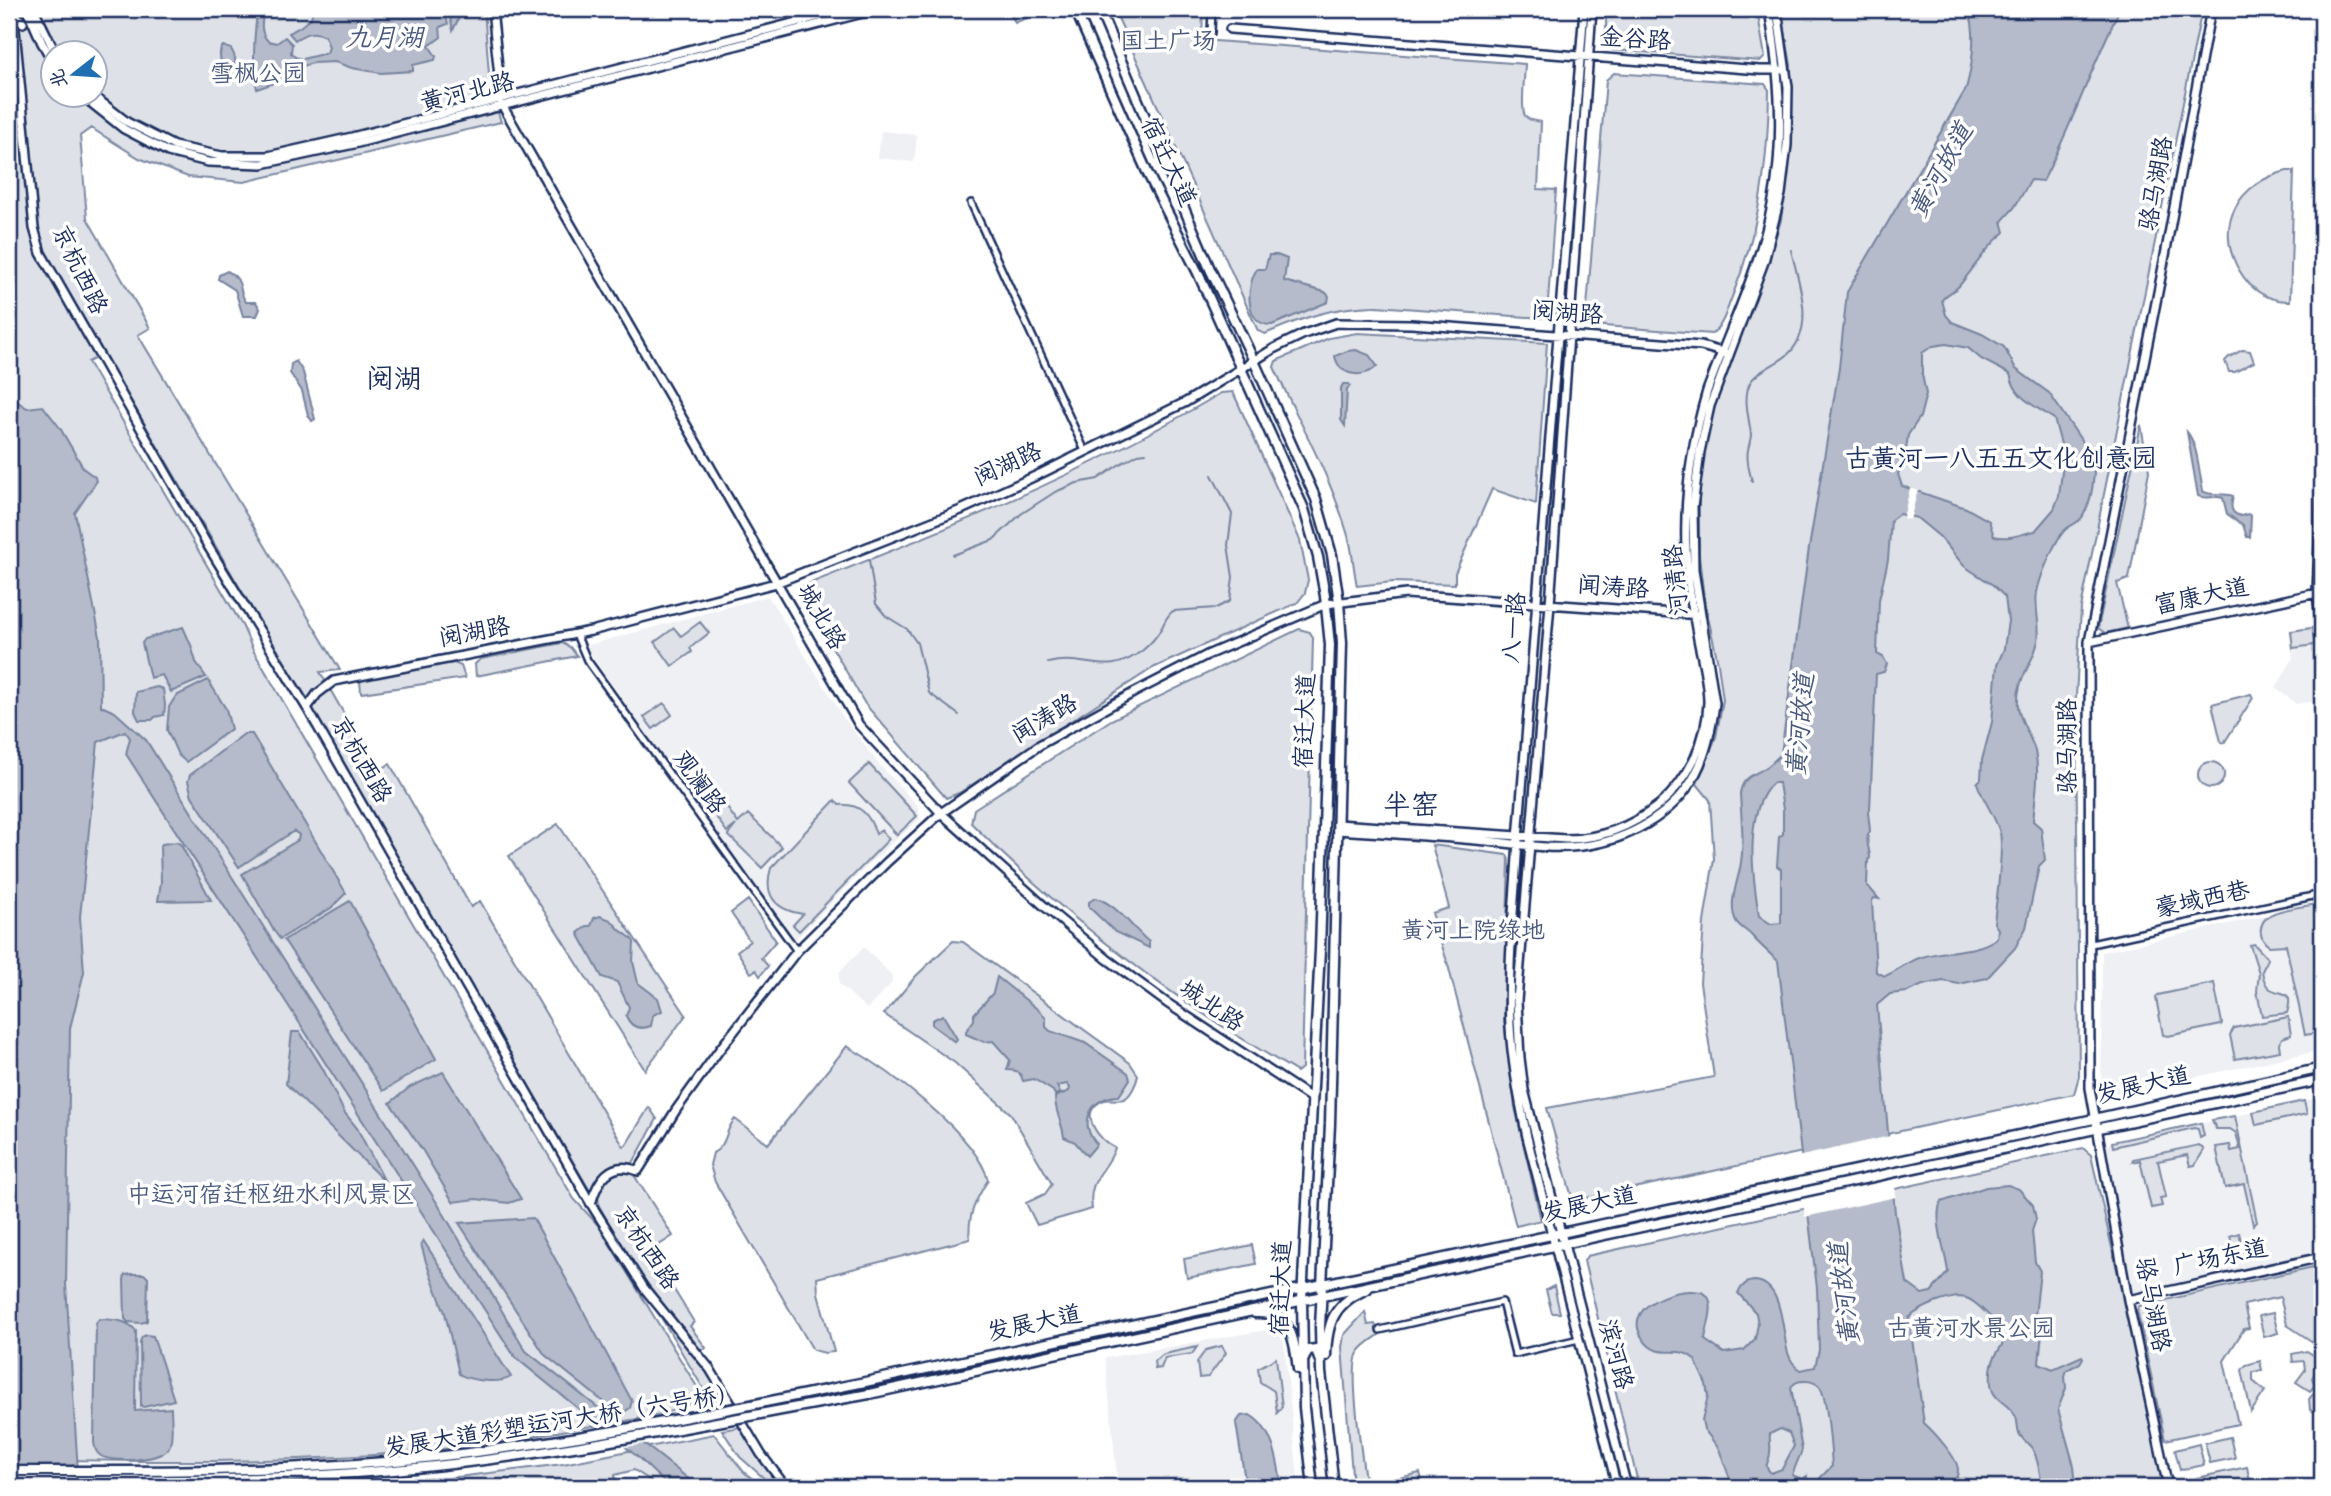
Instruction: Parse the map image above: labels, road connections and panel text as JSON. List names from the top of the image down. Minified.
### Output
{"streets":{"main road":["宿迁大道","发展大道","发展大道彩塑运河大桥（六号桥）"],"street":["金谷路","黄河北路","骆马湖路","京杭西路","阅湖路","河清路","闻涛路","富康大道","城北路","八一路","观澜路","豪域西巷","广场东道","滨河路"]},"crossings":[["金谷路","河清路"],["金谷路","八一路"],["黄河北路","城北路"],["宿迁大道","阅湖路"],["宿迁大道","河清路"],["宿迁大道","闻涛路"],["宿迁大道","城北路"],["宿迁大道","发展大道"],["骆马湖路","富康大道"],["骆马湖路","豪域西巷"],["骆马湖路","发展大道"],["骆马湖路","广场东道"],["京杭西路","阅湖路"],["京杭西路","闻涛路"],["阅湖路","河清路"],["阅湖路","城北路"],["阅湖路","八一路"],["阅湖路","观澜路"],["河清路","闻涛路"],["河清路","八一路"],["闻涛路","城北路"],["闻涛路","八一路"],["闻涛路","观澜路"],["八一路","发展大道"],["八一路","滨河路"],["发展大道","滨河路"],["发展大道","发展大道彩塑运河大桥（六号桥）"]],"districts":["阅湖","古黄河一八五五文化创意园","半窑"],"water":["九月湖","黄河故道"],"parks":["国土广场","雪枫公园","黄河上院绿地","中运河宿迁枢纽水利风景区","古黄河水景公园"],"north":"left"}
